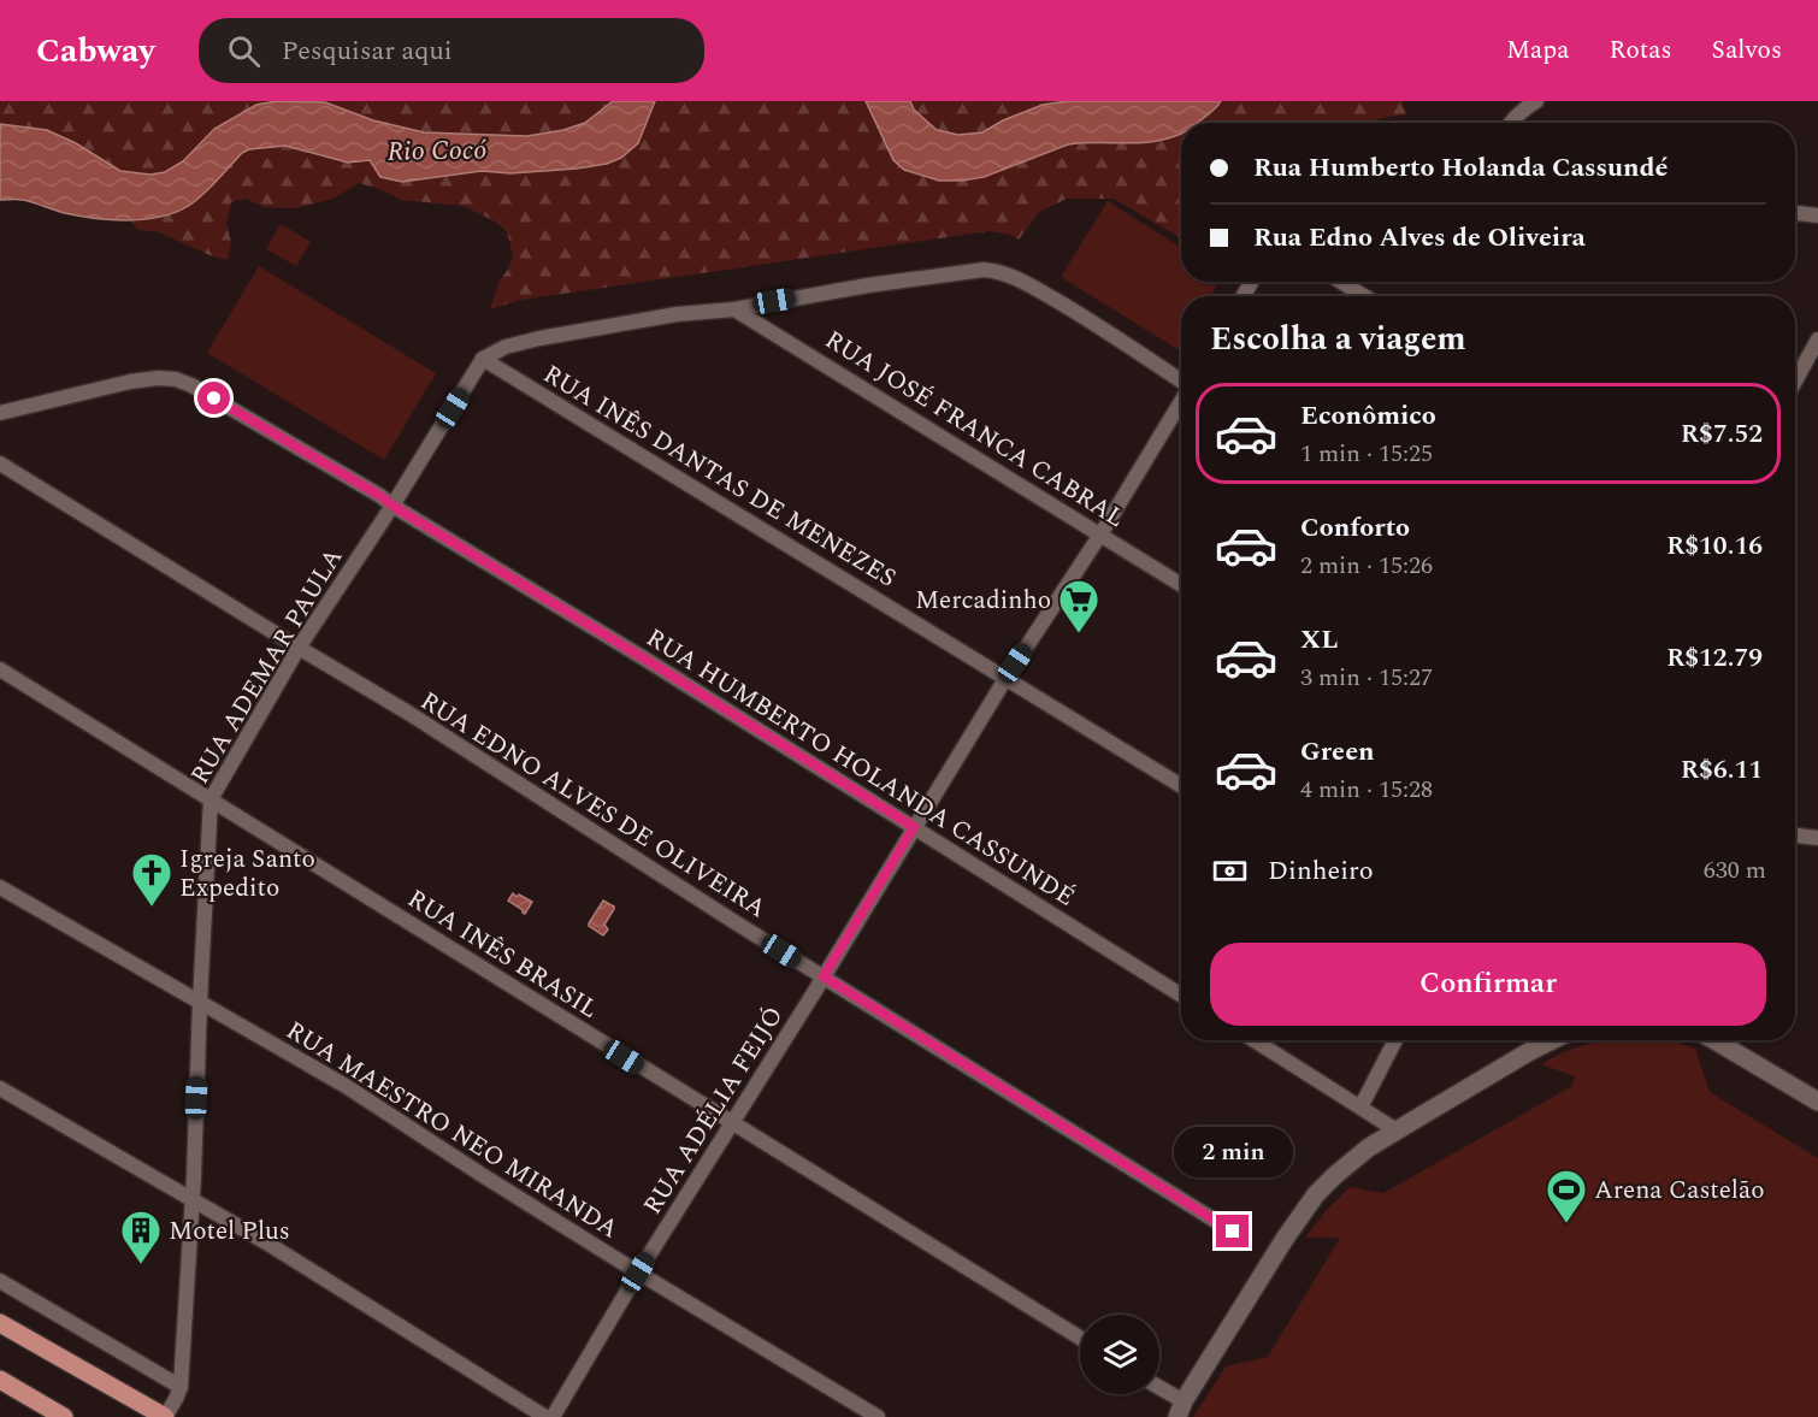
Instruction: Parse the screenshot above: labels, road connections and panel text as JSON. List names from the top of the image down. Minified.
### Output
{"streets":{"street":["RUA JOSÉ FRANCA CABRAL","RUA INÊS DANTAS DE MENEZES","RUA ADEMAR PAULA","RUA HUMBERTO HOLANDA CASSUNDÉ","RUA EDNO ALVES DE OLIVEIRA","RUA INÊS BRASIL","RUA ADÉLIA FEIJÓ","RUA MAESTRO NEO MIRANDA"]},"crossings":[["RUA JOSÉ FRANCA CABRAL","RUA ADÉLIA FEIJÓ"],["RUA INÊS DANTAS DE MENEZES","RUA ADEMAR PAULA"],["RUA INÊS DANTAS DE MENEZES","RUA ADÉLIA FEIJÓ"],["RUA ADEMAR PAULA","RUA HUMBERTO HOLANDA CASSUNDÉ"],["RUA ADEMAR PAULA","RUA EDNO ALVES DE OLIVEIRA"],["RUA ADEMAR PAULA","RUA INÊS BRASIL"],["RUA ADEMAR PAULA","RUA MAESTRO NEO MIRANDA"],["RUA HUMBERTO HOLANDA CASSUNDÉ","RUA ADÉLIA FEIJÓ"],["RUA EDNO ALVES DE OLIVEIRA","RUA ADÉLIA FEIJÓ"],["RUA INÊS BRASIL","RUA ADÉLIA FEIJÓ"],["RUA ADÉLIA FEIJÓ","RUA MAESTRO NEO MIRANDA"]],"water":["Rio Cocó"],"places":{"supermarket":["Mercadinho"],"church":["Igreja Santo Expedito"],"sports":["Arena Castelão"],"building":["Motel Plus"]},"page":{"header":"Cabway","search":"Pesquisar aqui","nav":["Mapa","Rotas","Salvos"],"banner":["Rua Humberto Holanda Cassundé","Rua Edno Alves de Oliveira"],"heading":"Escolha a viagem","list":[{"name":"Econômico","note":"1 min · 15:25","value":"R$7.52"},{"name":"Conforto","note":"2 min · 15:26","value":"R$10.16"},{"name":"XL","note":"3 min · 15:27","value":"R$12.79"},{"name":"Green","note":"4 min · 15:28","value":"R$6.11"}],"pay":["Dinheiro","630 m"],"buttons":"Confirmar","bubble":"2 min"}}
